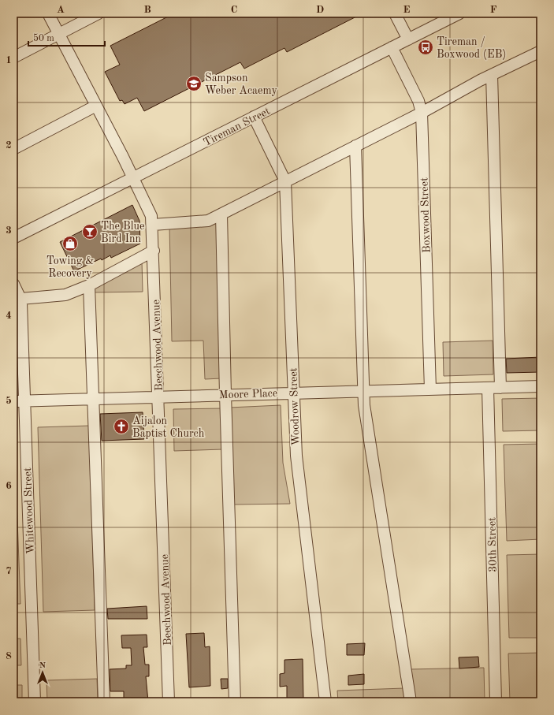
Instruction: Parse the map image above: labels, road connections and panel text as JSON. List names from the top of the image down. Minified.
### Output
{"streets":{"street":["Tireman Street","Boxwood Street","Beechwood Avenue","Moore Place","Woodrow Street","Whitewood Street","30th Street"]},"crossings":[["Tireman Street","Boxwood Street"],["Tireman Street","Beechwood Avenue"],["Tireman Street","Woodrow Street"],["Boxwood Street","Moore Place"],["Beechwood Avenue","Moore Place"],["Moore Place","Woodrow Street"],["Moore Place","Whitewood Street"],["Moore Place","30th Street"]],"places":{"bus stop":["Tireman / Boxwood (EB)"],"school or university":["Sampson Weber Acaemy"],"bar":["The Blue Bird Inn"],"shop":["Towing & Recovery"],"church":["Aijalon Baptist Church"]},"scale_bar":"50 m","north":"top","grid":{"columns":["A","B","C","D","E","F"],"rows":["1","2","3","4","5","6","7","8"]}}
